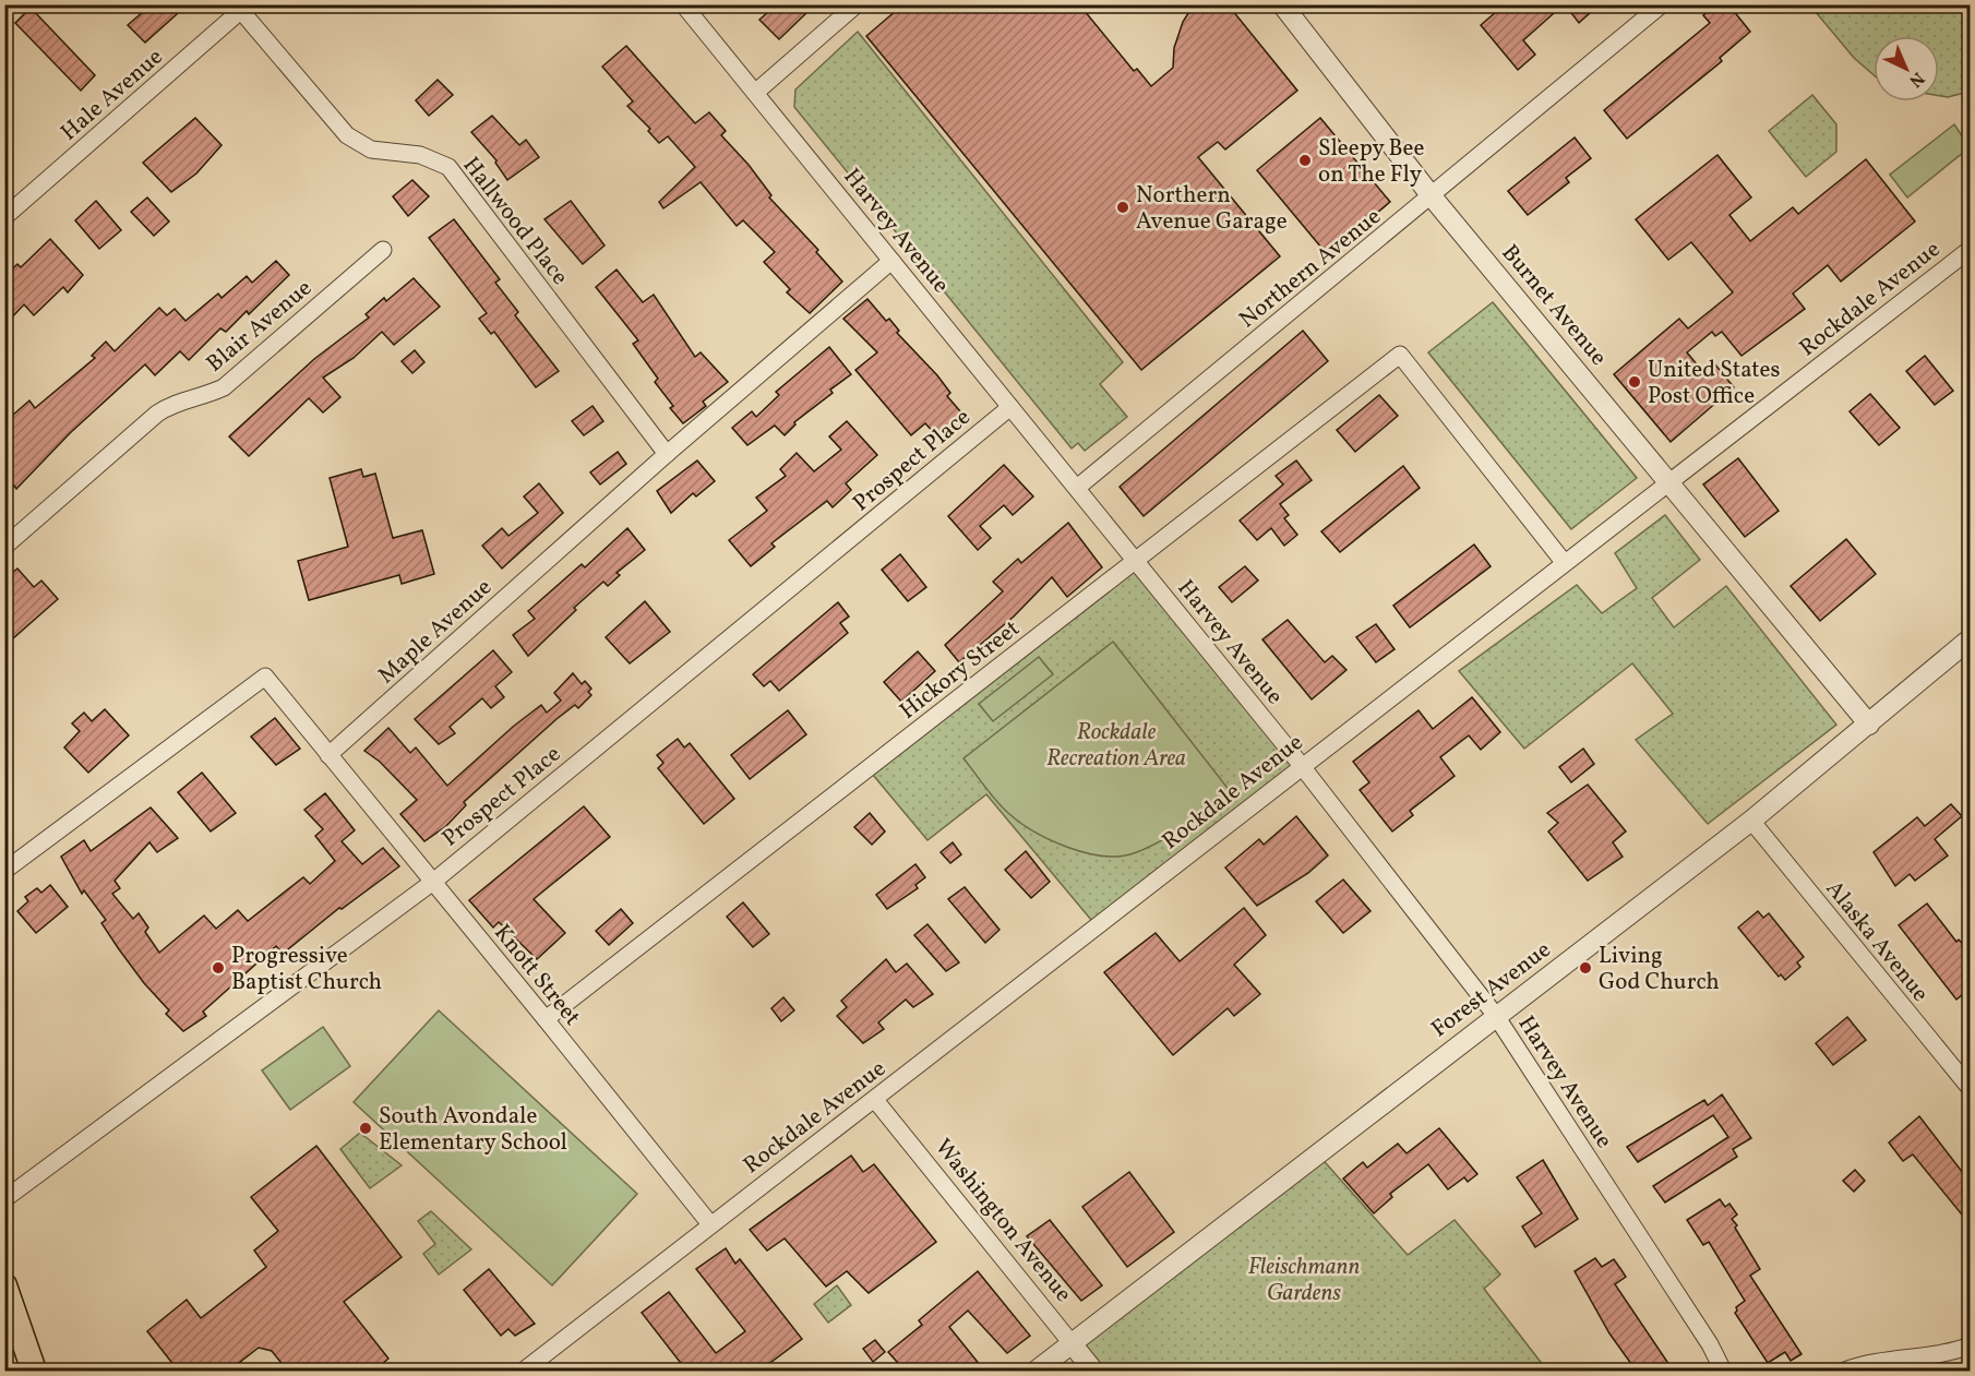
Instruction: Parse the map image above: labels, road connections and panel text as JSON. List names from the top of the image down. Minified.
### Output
{"streets":{"street":["Hale Avenue","Hallwood Place","Harvey Avenue","Northern Avenue","Rockdale Avenue","Burnet Avenue","Blair Avenue","Prospect Place","Maple Avenue","Hickory Street","Alaska Avenue","Knott Street","Forest Avenue","Washington Avenue"]},"crossings":[["Hale Avenue","Hallwood Place"],["Hallwood Place","Maple Avenue"],["Harvey Avenue","Northern Avenue"],["Harvey Avenue","Rockdale Avenue"],["Harvey Avenue","Prospect Place"],["Harvey Avenue","Maple Avenue"],["Harvey Avenue","Hickory Street"],["Harvey Avenue","Forest Avenue"],["Northern Avenue","Burnet Avenue"],["Rockdale Avenue","Burnet Avenue"],["Rockdale Avenue","Hickory Street"],["Rockdale Avenue","Knott Street"],["Rockdale Avenue","Washington Avenue"],["Burnet Avenue","Forest Avenue"],["Prospect Place","Knott Street"],["Maple Avenue","Knott Street"],["Hickory Street","Knott Street"],["Alaska Avenue","Forest Avenue"],["Forest Avenue","Washington Avenue"]],"parks":["Rockdale Recreation Area","Fleischmann Gardens"],"places":["Sleepy Bee on The Fly","Northern Avenue Garage","United States Post Office","Progressive Baptist Church","Living God Church","South Avondale Elementary School"],"north":"bottom right"}
